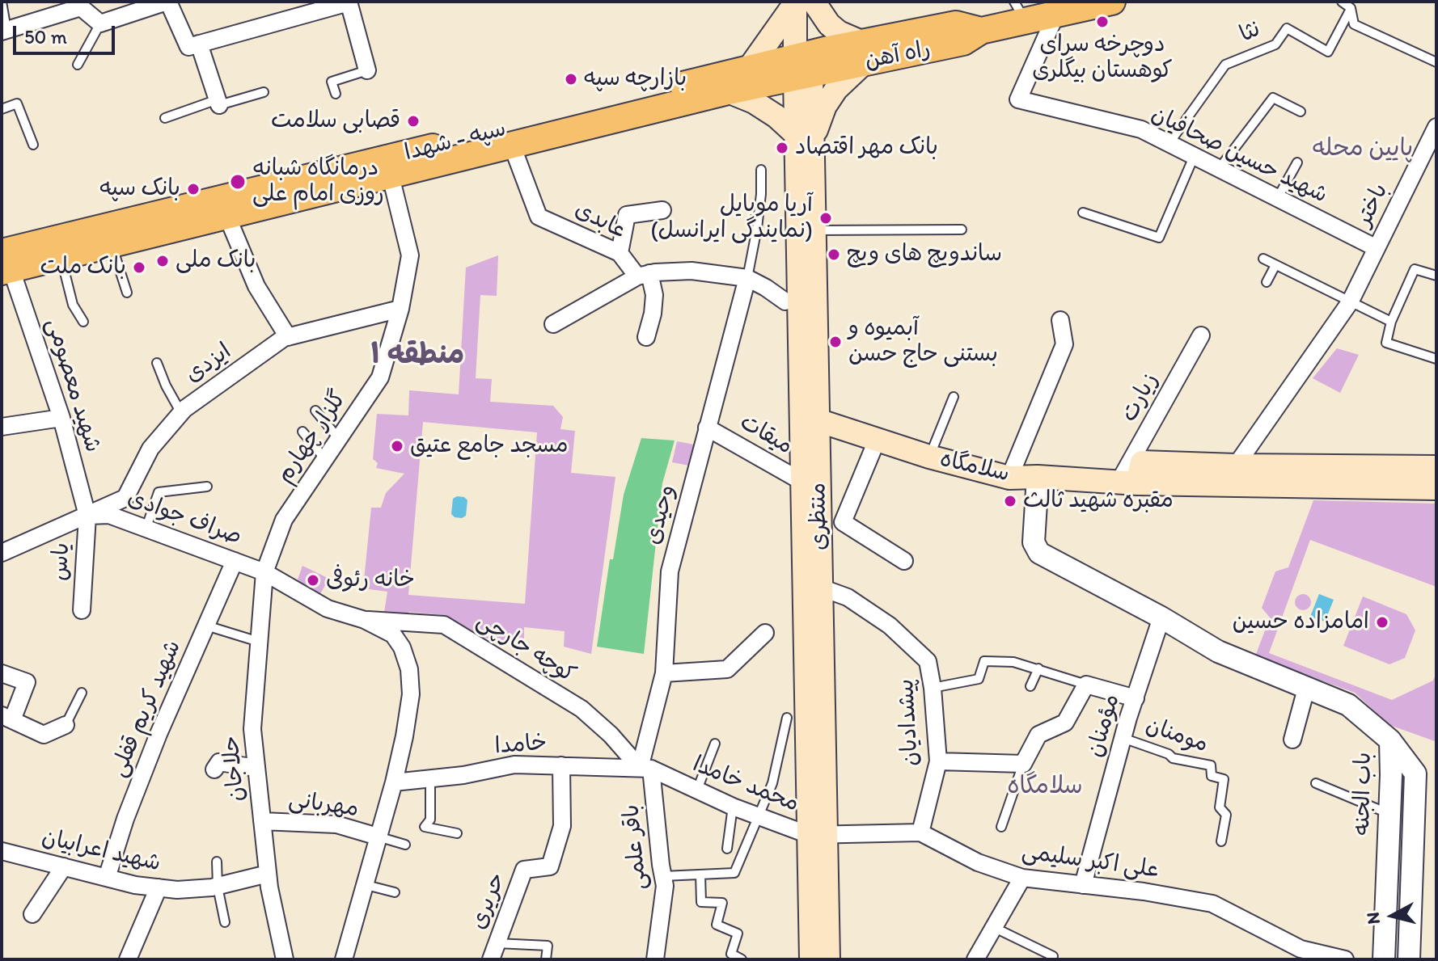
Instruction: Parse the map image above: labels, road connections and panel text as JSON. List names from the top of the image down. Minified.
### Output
{"streets":{"main road":["راه آهن","سپه - شهدا","سلامگاه","منتظری"],"street":["شهید حسین صحافیان","باختر","عابدی","ایزدی","شهید معصومی","زیارت","میقات","گلزار چهارم","وحیدی","صراف جوادی","یاس","کوچه جارچی","شهید کریم قفلی","پیشدادیان","مؤمنان","خامدا","حلاجان","محمد خامدا","باب الجنه","مهربانی","باقر علمی","شهید اعرابیان","علی اکبر سلیمی","حریری"],"lane":["نثا","مومنان"]},"crossings":[["نثا","شهید حسین صحافیان"],["راه آهن","سپه - شهدا"],["راه آهن","شهید حسین صحافیان"],["راه آهن","منتظری"],["سپه - شهدا","عابدی"],["سپه - شهدا","شهید معصومی"],["سپه - شهدا","گلزار چهارم"],["سپه - شهدا","منتظری"],["شهید حسین صحافیان","باختر"],["ایزدی","شهید معصومی"],["ایزدی","گلزار چهارم"],["ایزدی","صراف جوادی"],["ایزدی","یاس"],["شهید معصومی","صراف جوادی"],["شهید معصومی","یاس"],["زیارت","سلامگاه"],["میقات","وحیدی"],["میقات","منتظری"],["گلزار چهارم","صراف جوادی"],["گلزار چهارم","حلاجان"],["سلامگاه","منتظری"],["وحیدی","کوچه جارچی"],["وحیدی","خامدا"],["وحیدی","محمد خامدا"],["وحیدی","باقر علمی"],["منتظری","پیشدادیان"],["منتظری","محمد خامدا"],["منتظری","علی اکبر سلیمی"],["صراف جوادی","یاس"],["صراف جوادی","کوچه جارچی"],["صراف جوادی","شهید کریم قفلی"],["صراف جوادی","حلاجان"],["کوچه جارچی","خامدا"],["کوچه جارچی","محمد خامدا"],["کوچه جارچی","باقر علمی"],["شهید کریم قفلی","شهید اعرابیان"],["پیشدادیان","علی اکبر سلیمی"],["مؤمنان","مومنان"],["مؤمنان","علی اکبر سلیمی"],["خامدا","محمد خامدا"],["خامدا","باقر علمی"],["خامدا","حریری"],["حلاجان","مهربانی"],["حلاجان","شهید اعرابیان"],["محمد خامدا","باقر علمی"],["محمد خامدا","علی اکبر سلیمی"]],"districts":["پایین محله","منطقه ۱","سلامگاه"],"places":["دوچرخه سرای کوهستان بیگلری","بازارچه سپه","قصابی سلامت","بانک مهر اقتصاد","درمانگاه شبانه روزی امام علی","بانک سپه","آریا موبایل (نمایندگی ایرانسل)","ساندویچ های ویچ","بانک ملی","بانک ملت","آبمیوه و بستنی حاج حسن","مسجد جامع عتیق","مقبره شهید ثالث","خانه رئوفی","امامزاده حسین"],"scale_bar":"50 m","north":"left"}
